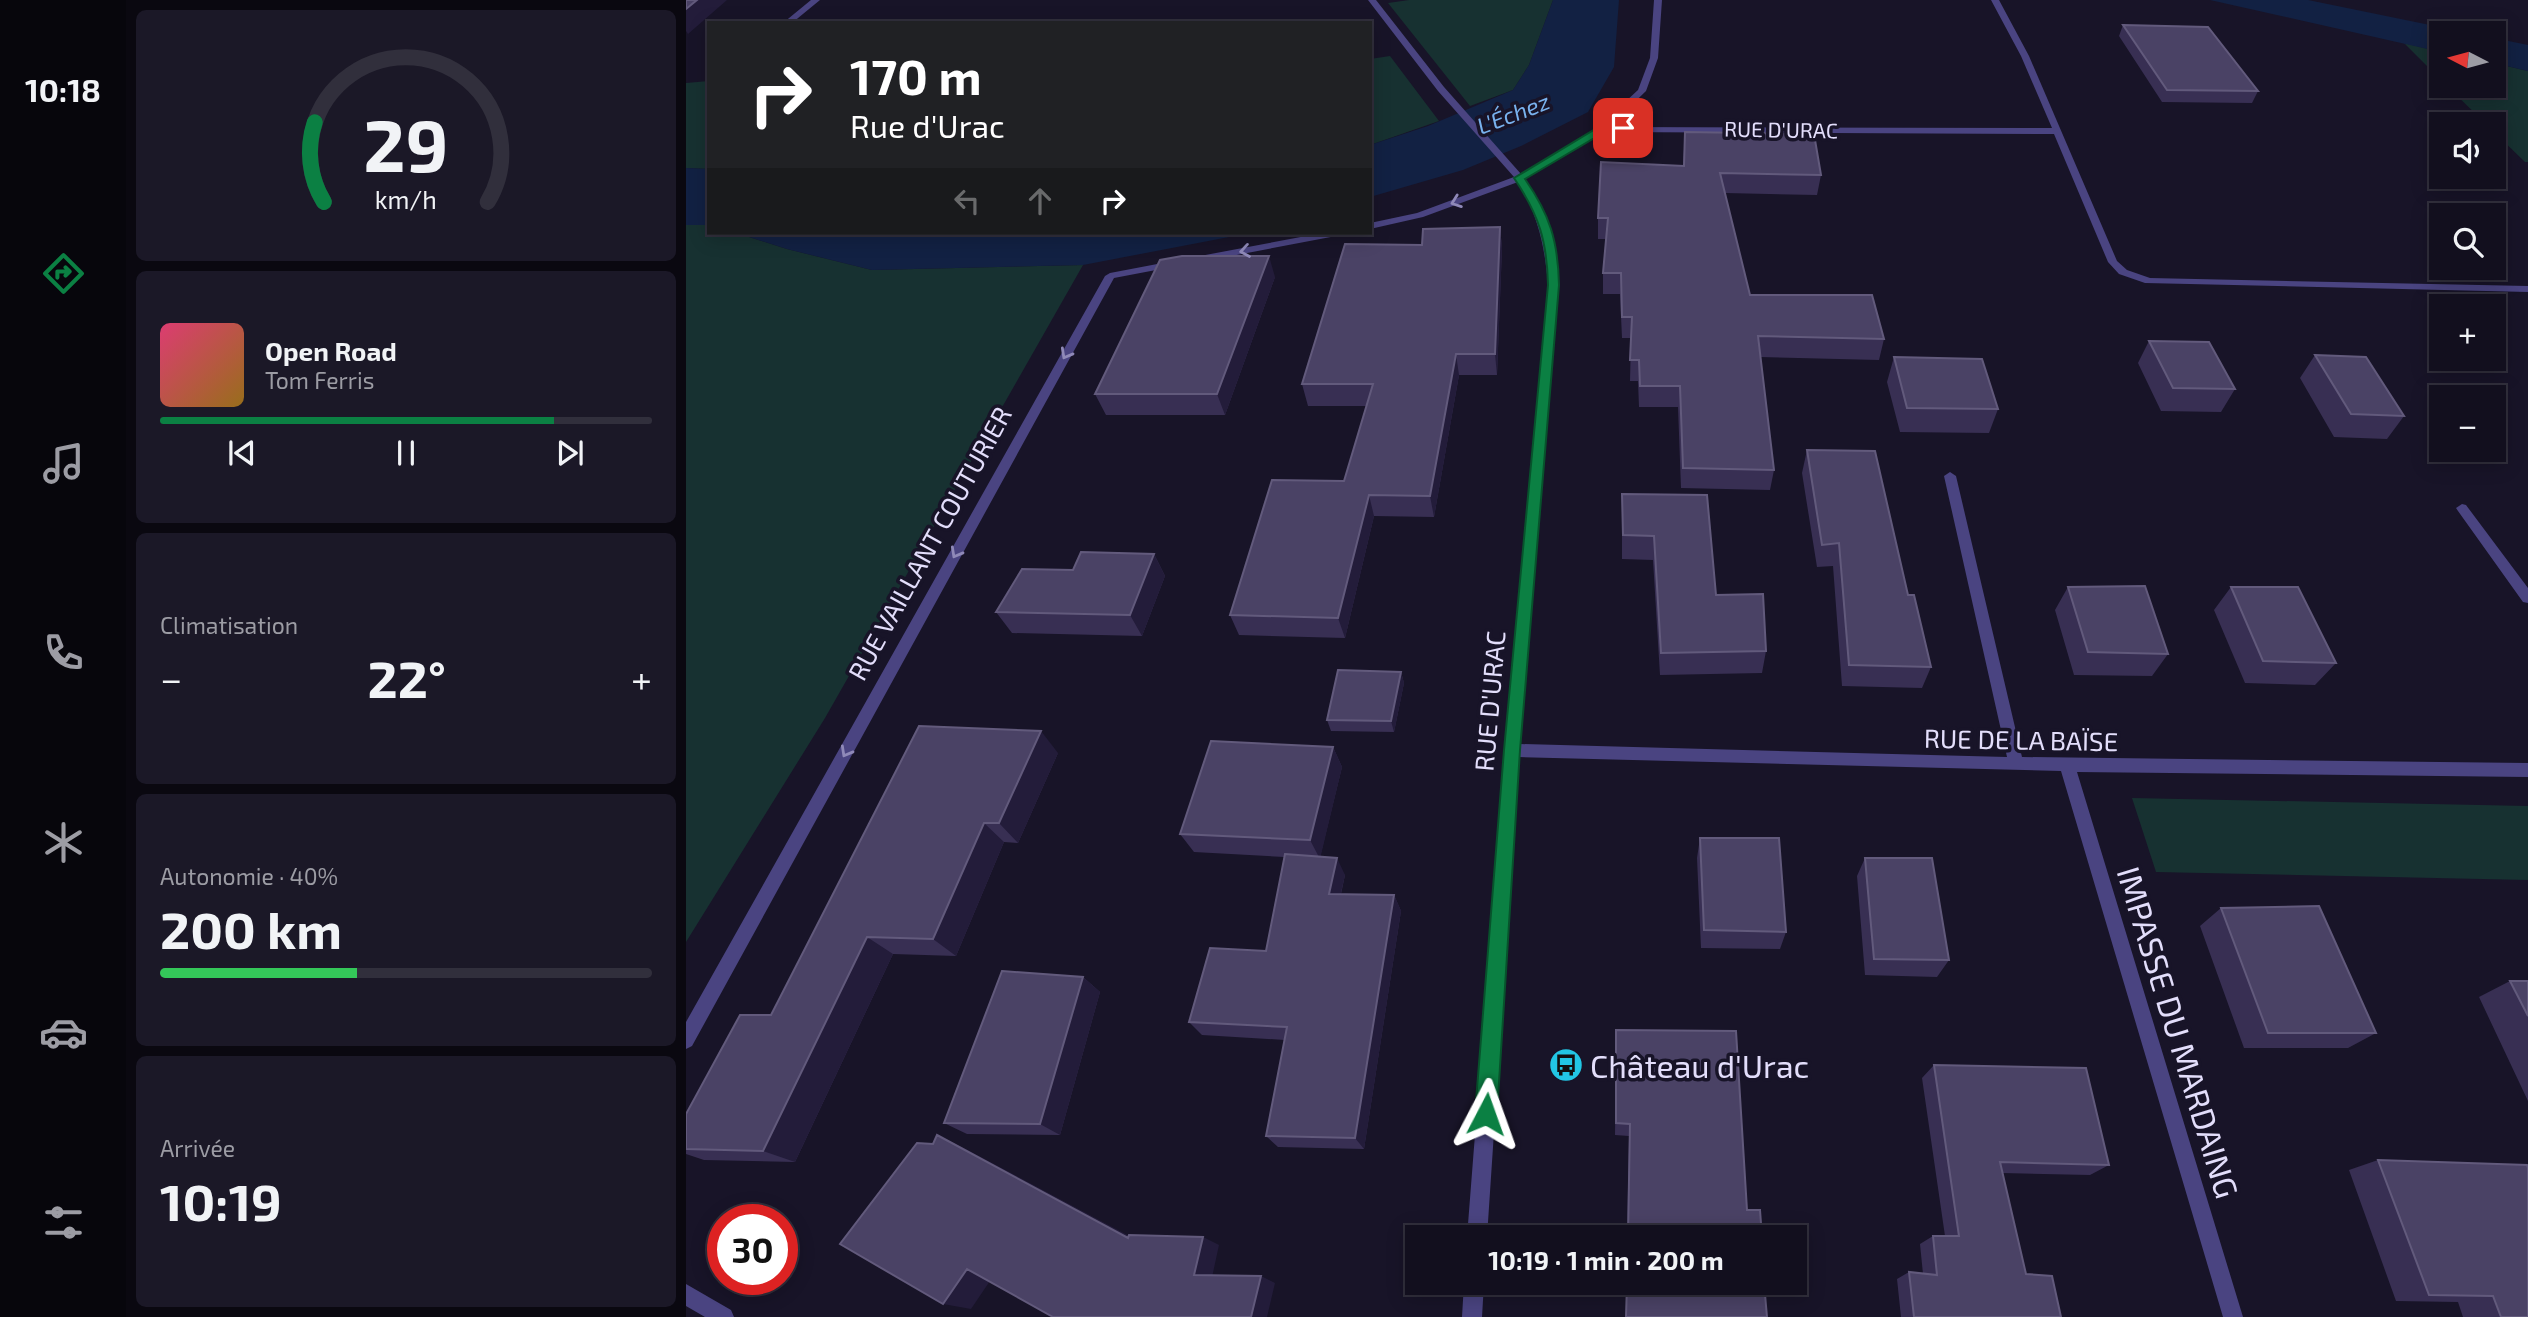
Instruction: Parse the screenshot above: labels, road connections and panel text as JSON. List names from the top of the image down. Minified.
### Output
{"streets":{"street":["RUE D'URAC","RUE VAILLANT COUTURIER","RUE DE LA BAÏSE","IMPASSE DU MARDAING"]},"crossings":[["RUE D'URAC","RUE DE LA BAÏSE"],["RUE DE LA BAÏSE","IMPASSE DU MARDAING"]],"one_way":["RUE VAILLANT COUTURIER"],"water":["L'Échez"],"places":{"bus stop":["Château d'Urac"]},"north":"left","page":{"tabs":"10:18","map_buttons":["+","−"],"turn":["170 m","Rue d'Urac"],"song":["Open Road","Tom Ferris"],"tile":["Climatisation",["Autonomie · 40%","200 km"],["Arrivée","10:19"]],"heat":["−","22°","+"],"limit":"30","trip":"10:19 · 1 min · 200 m","gauge":["29","km/h"]}}
